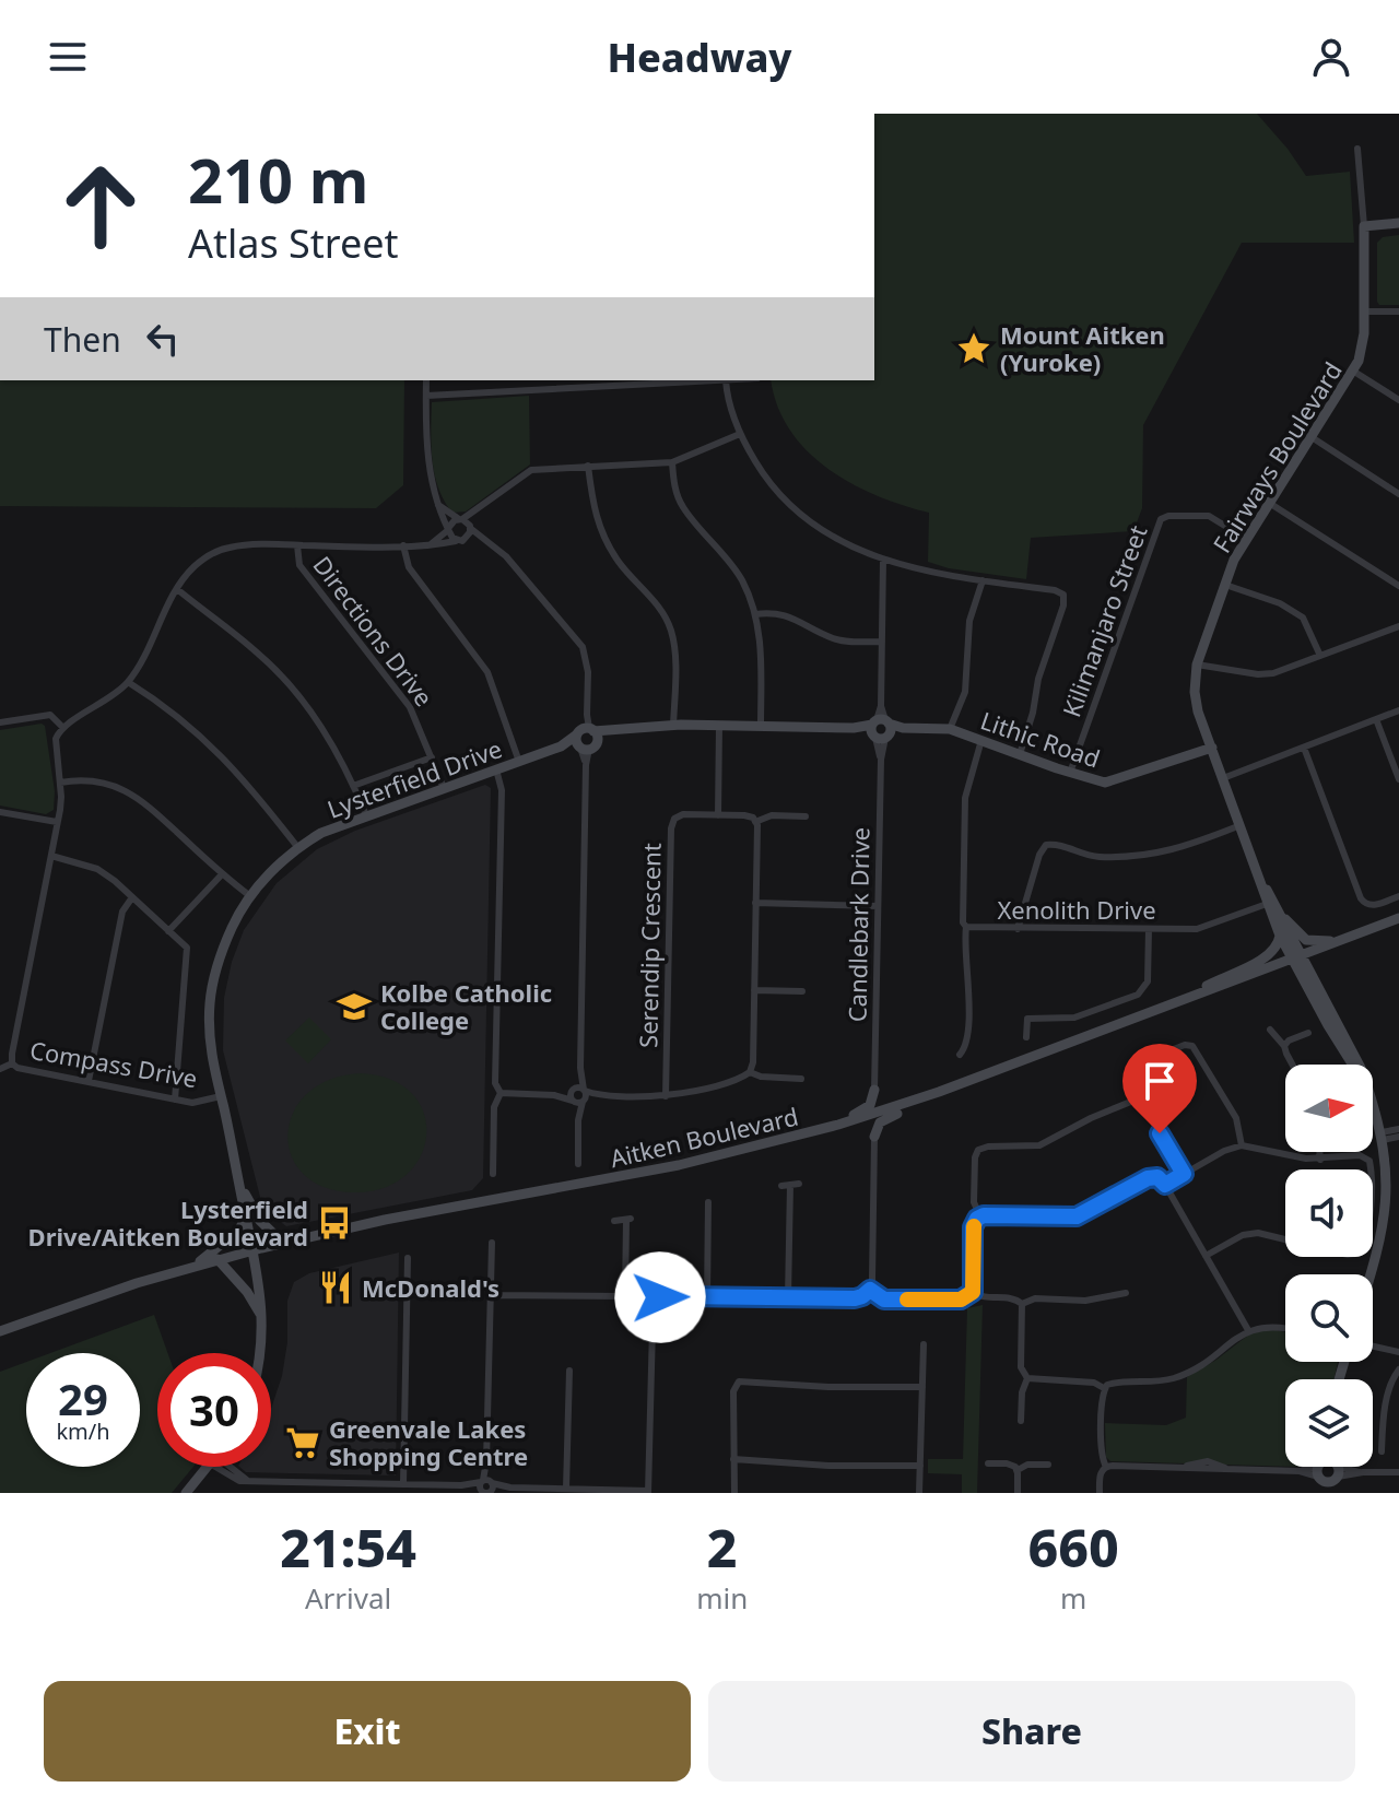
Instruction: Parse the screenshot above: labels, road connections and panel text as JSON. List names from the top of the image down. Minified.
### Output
{"streets":{"street":["Fairways Boulevard","Kilimanjaro Street","Directions Drive","Lithic Road","Lysterfield Drive","Xenolith Drive","Candlebark Drive","Serendip Crescent","Compass Drive","Aitken Boulevard"]},"crossings":[["Fairways Boulevard","Kilimanjaro Street"],["Fairways Boulevard","Lithic Road"],["Fairways Boulevard","Xenolith Drive"],["Fairways Boulevard","Aitken Boulevard"],["Kilimanjaro Street","Lithic Road"],["Directions Drive","Lysterfield Drive"],["Lithic Road","Lysterfield Drive"],["Lithic Road","Xenolith Drive"],["Lithic Road","Candlebark Drive"],["Lysterfield Drive","Candlebark Drive"],["Lysterfield Drive","Compass Drive"],["Lysterfield Drive","Aitken Boulevard"]],"places":{"place":["Mount Aitken (Yuroke)"],"school or university":["Kolbe Catholic College"],"bus stop":["Lysterfield Drive/Aitken Boulevard"],"restaurant":["McDonald's"],"supermarket":["Greenvale Lakes Shopping Centre"]},"north":"right","page":{"header":"Headway","turn":["210 m","Atlas Street"],"then":"Then","speed":"29 km/h","limit":"30","eta":["21:54","Arrival","2","min","660","m"],"buttons":["Exit","Share"]}}
